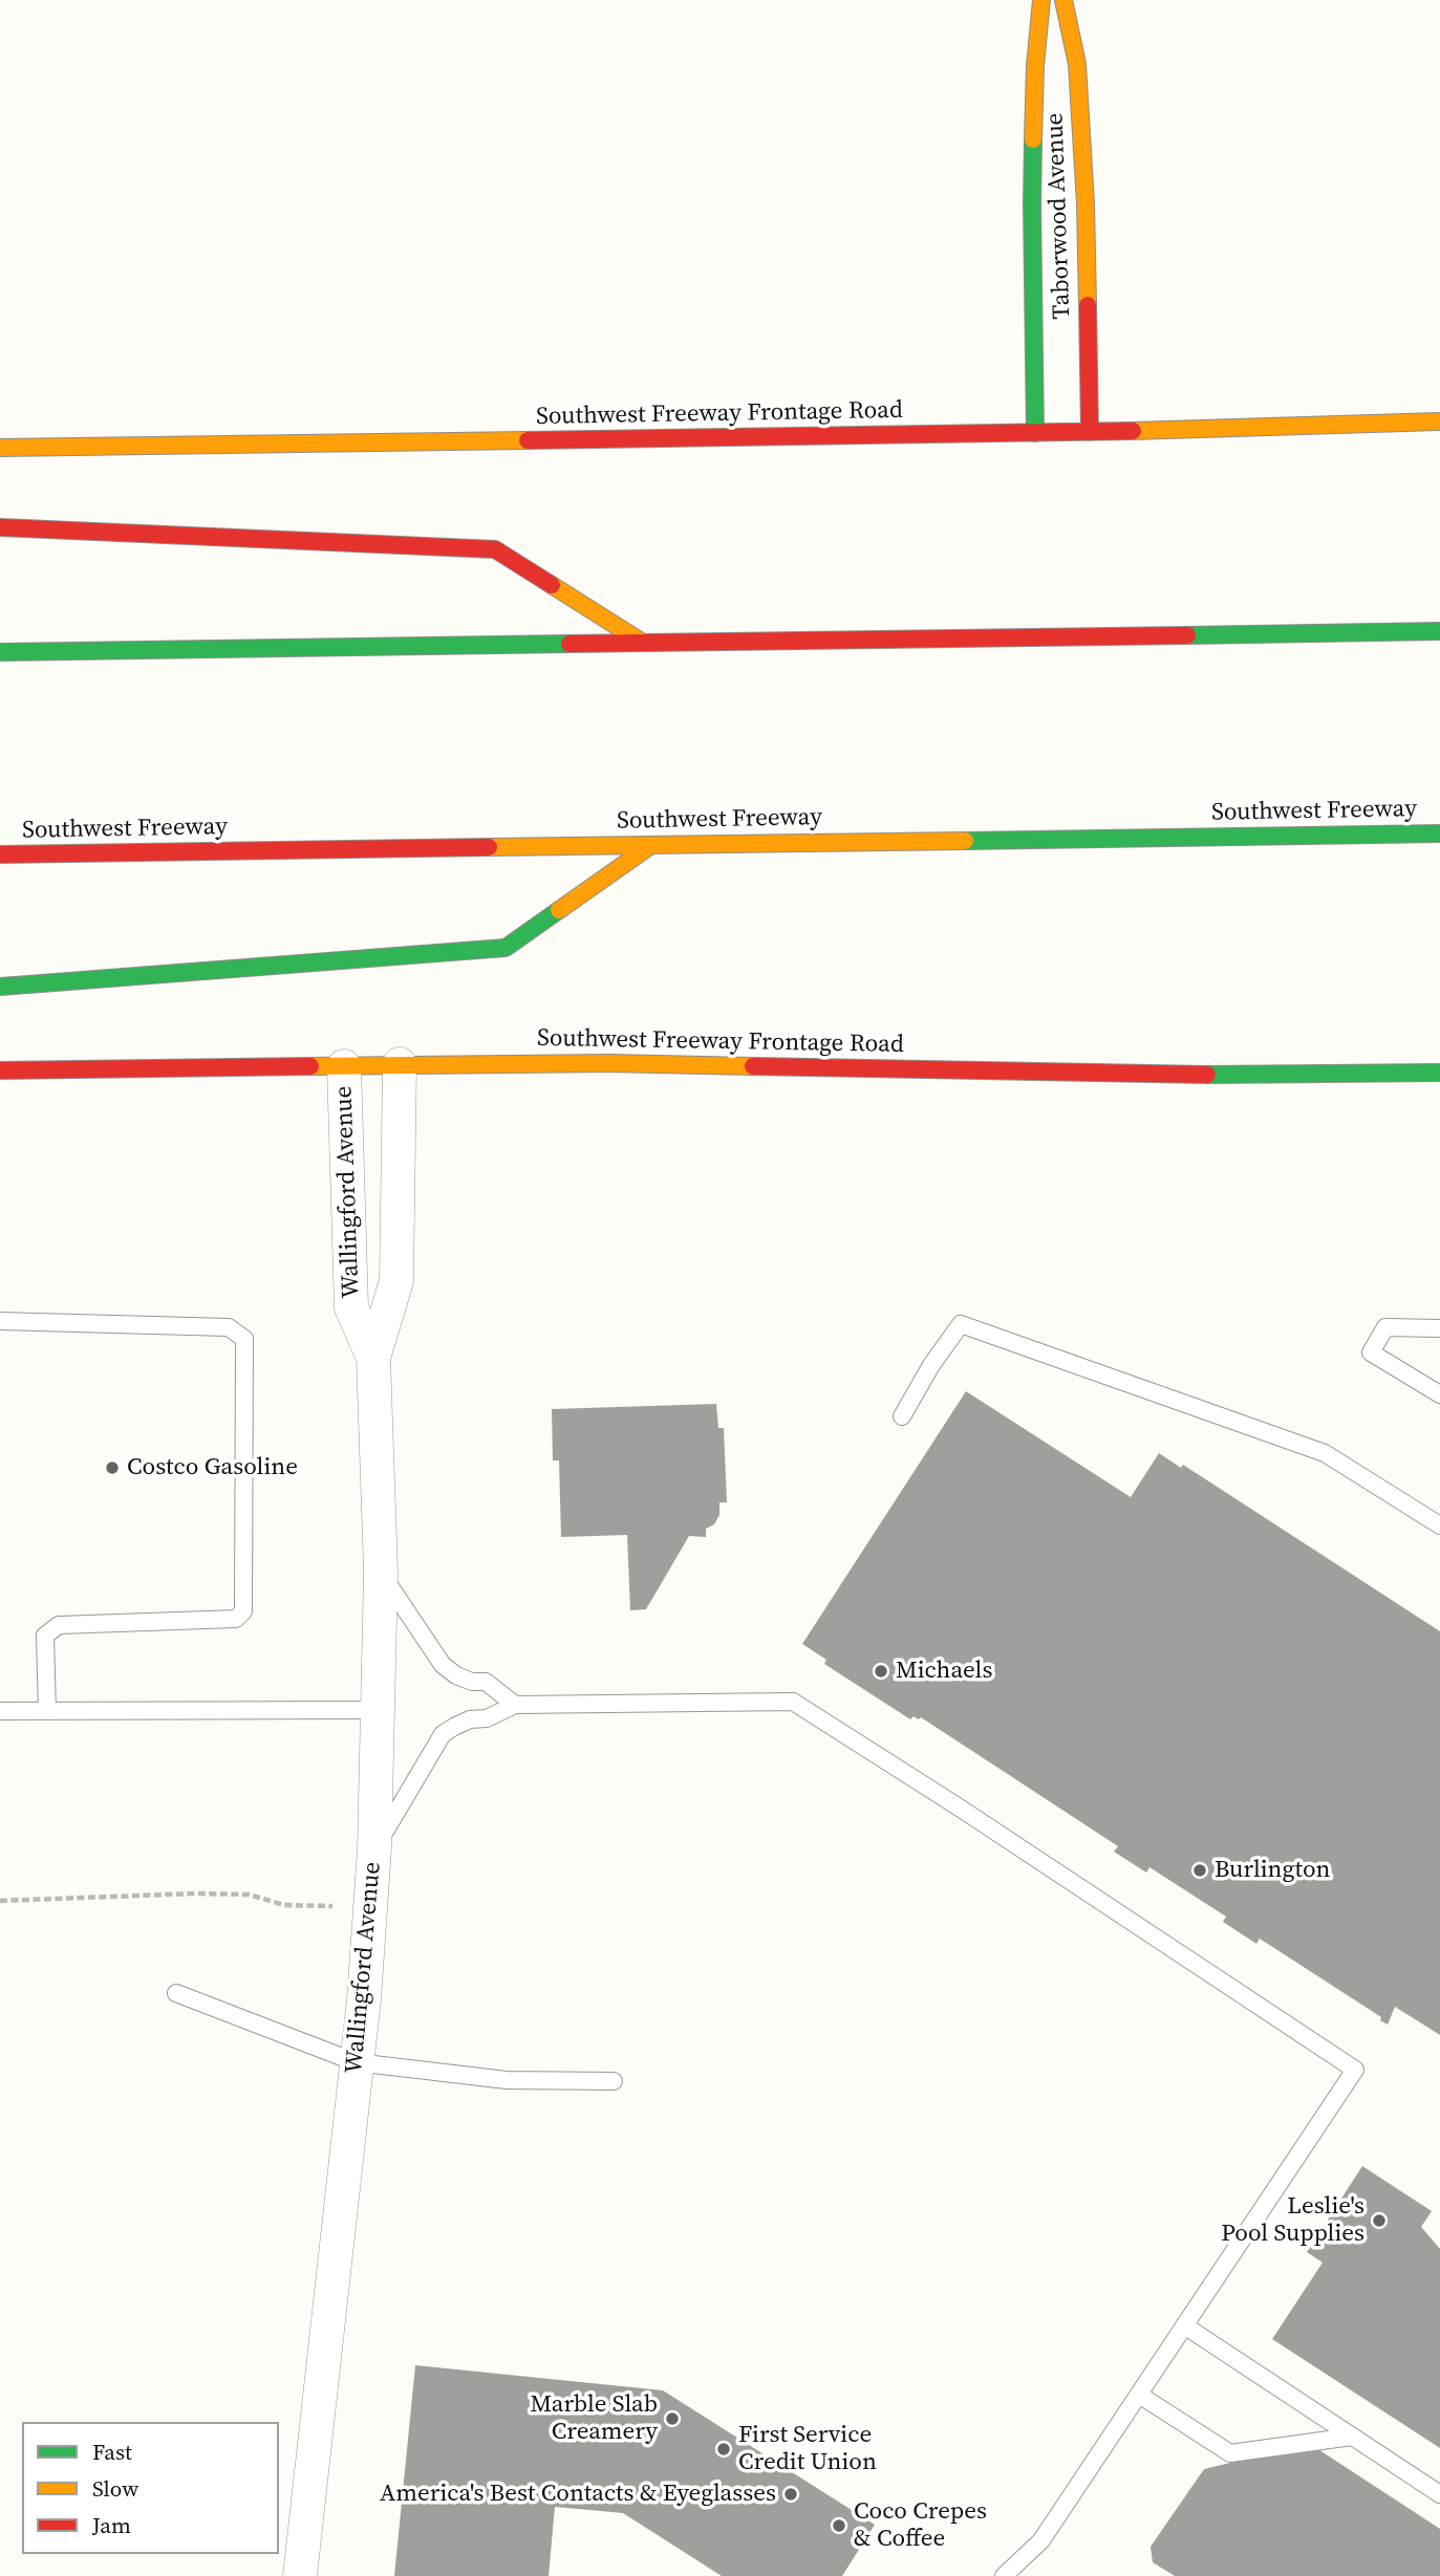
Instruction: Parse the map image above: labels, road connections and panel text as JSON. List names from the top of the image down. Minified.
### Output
{"streets":{"main road":["Taborwood Avenue","Southwest Freeway Frontage Road","Southwest Freeway"],"street":["Wallingford Avenue"]},"crossings":[["Taborwood Avenue","Southwest Freeway Frontage Road"],["Southwest Freeway Frontage Road","Wallingford Avenue"]],"places":["Costco Gasoline","Michaels","Burlington","Leslie's Pool Supplies","Marble Slab Creamery","First Service Credit Union","America's Best Contacts & Eyeglasses","Coco Crepes & Coffee"],"legend":["Fast","Slow","Jam"]}
